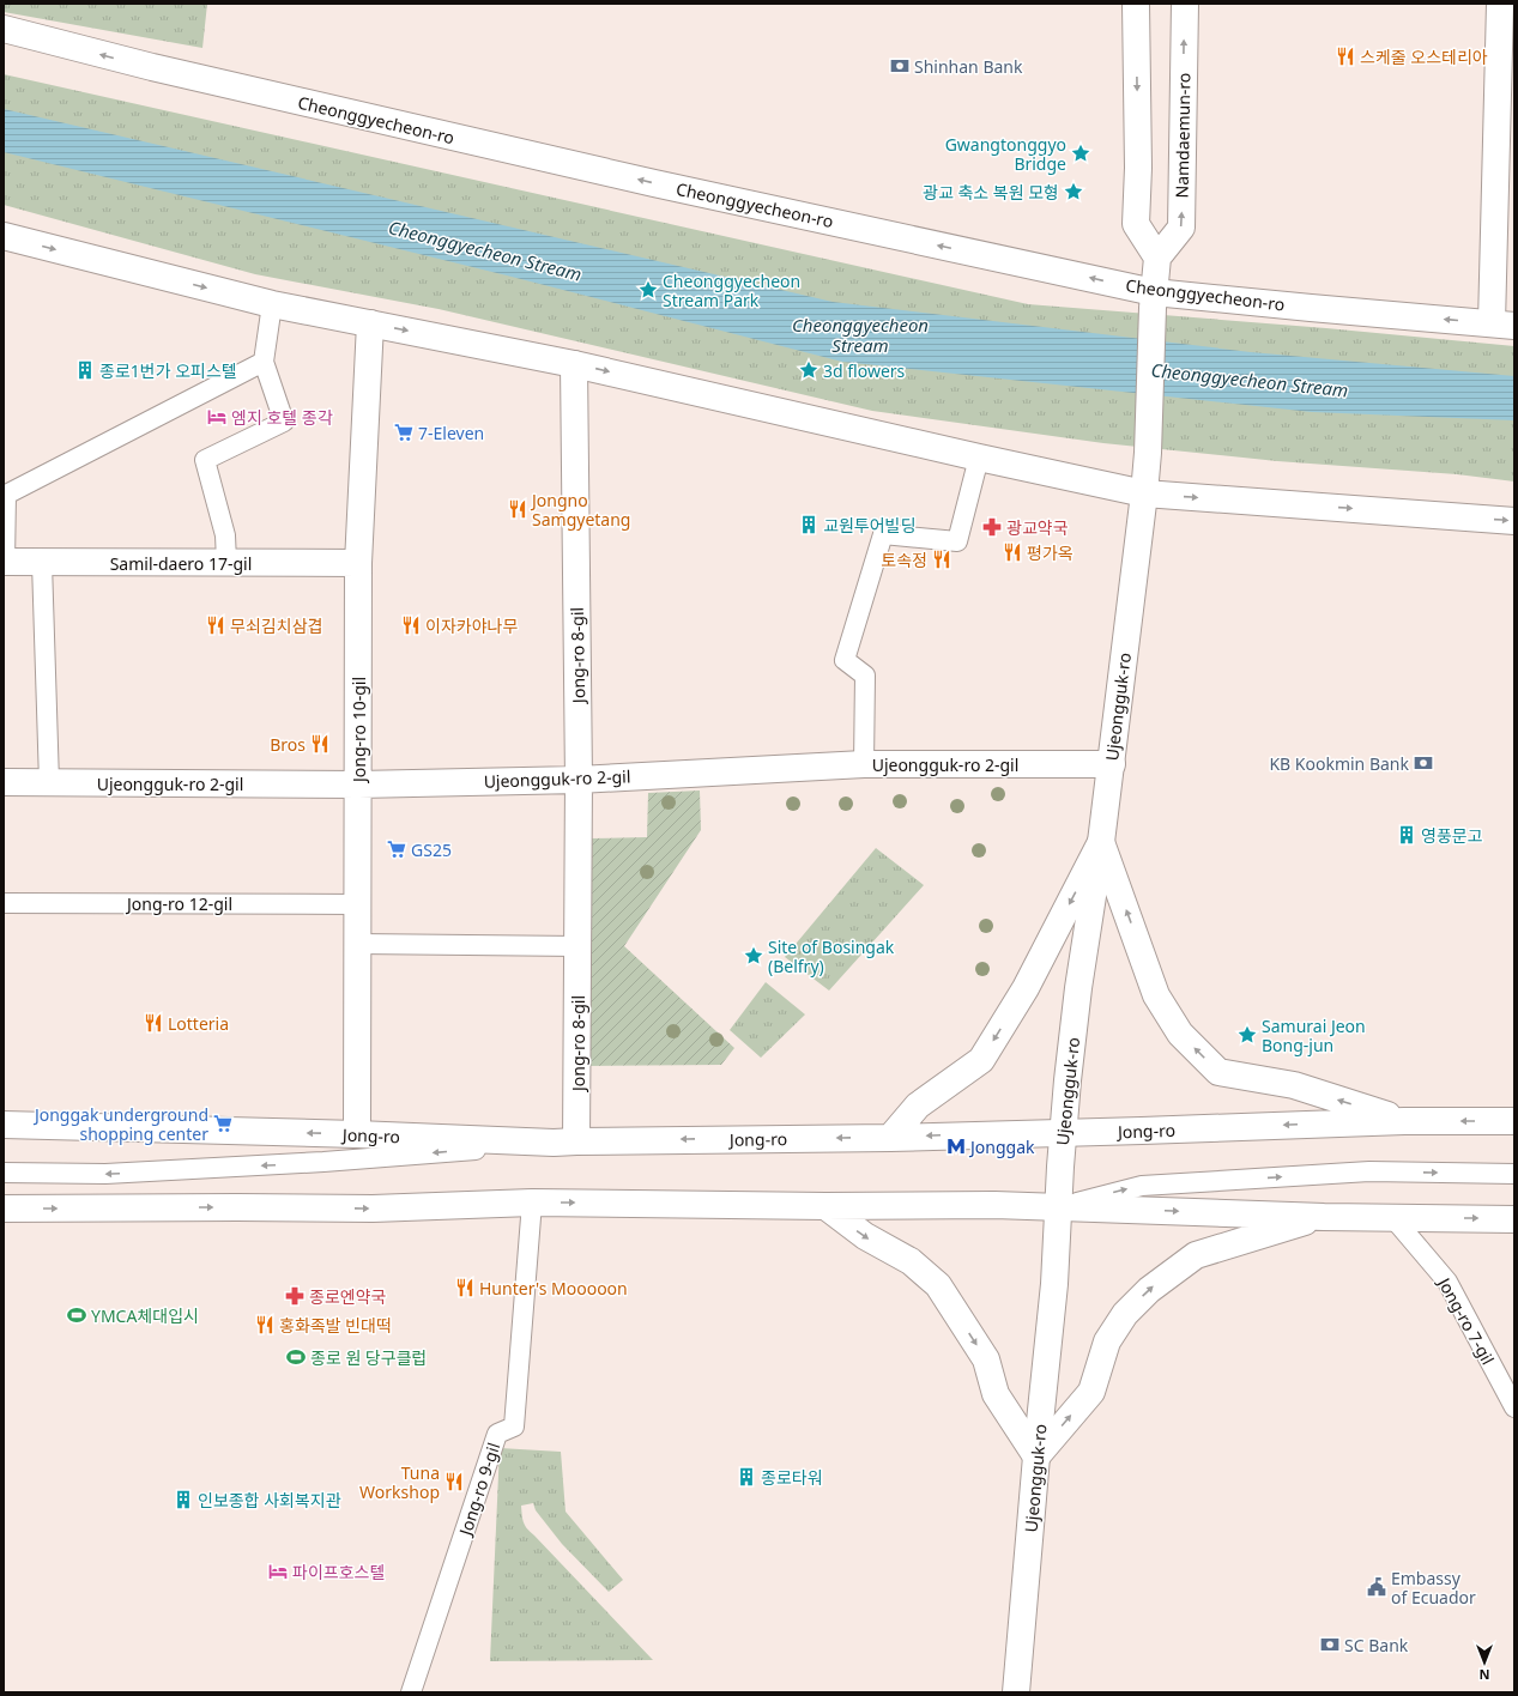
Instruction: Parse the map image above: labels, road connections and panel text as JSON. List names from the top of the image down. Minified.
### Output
{"streets":{"main road":["Cheonggyecheon-ro","Namdaemun-ro","Samil-daero 17-gil","Jong-ro 8-gil","Ujeongguk-ro","Jong-ro 10-gil","Ujeongguk-ro 2-gil","Jong-ro"],"lane":["Jong-ro 12-gil","Jong-ro 7-gil","Jong-ro 9-gil"]},"crossings":[["Samil-daero 17-gil","Jong-ro 10-gil"],["Jong-ro 8-gil","Ujeongguk-ro 2-gil"],["Jong-ro 8-gil","Jong-ro"],["Ujeongguk-ro","Ujeongguk-ro 2-gil"],["Ujeongguk-ro","Jong-ro"],["Jong-ro 10-gil","Ujeongguk-ro 2-gil"],["Jong-ro 10-gil","Jong-ro 12-gil"],["Jong-ro 10-gil","Jong-ro"]],"water":["Cheonggyecheon Stream"],"places":{"restaurant":["스케줄 오스테리아","Jongno Samgyetang","평가옥","토속정","무쇠김치삼겹","이자카야나무","Bros","Lotteria","Hunter's Mooooon","홍화족발 빈대떡","Tuna Workshop"],"bank":["Shinhan Bank","KB Kookmin Bank","SC Bank"],"place":["Gwangtonggyo Bridge","광교 축소 복원 모형","Cheonggyecheon Stream Park","3d flowers","Site of Bosingak (Belfry)","Samurai Jeon Bong-jun"],"building":["종로1번가 오피스텔","교원투어빌딩","영풍문고","종로타워","인보종합 사회복지관"],"hotel":["엠지 호텔 종각","파이프호스텔"],"supermarket":["7-Eleven","GS25","Jonggak underground shopping center"],"pharmacy":["광교약국","종로엔약국"],"metro station":["Jonggak"],"sports":["YMCA체대입시","종로 원 당구클럽"],"public building":["Embassy of Ecuador"]},"north":"bottom"}
